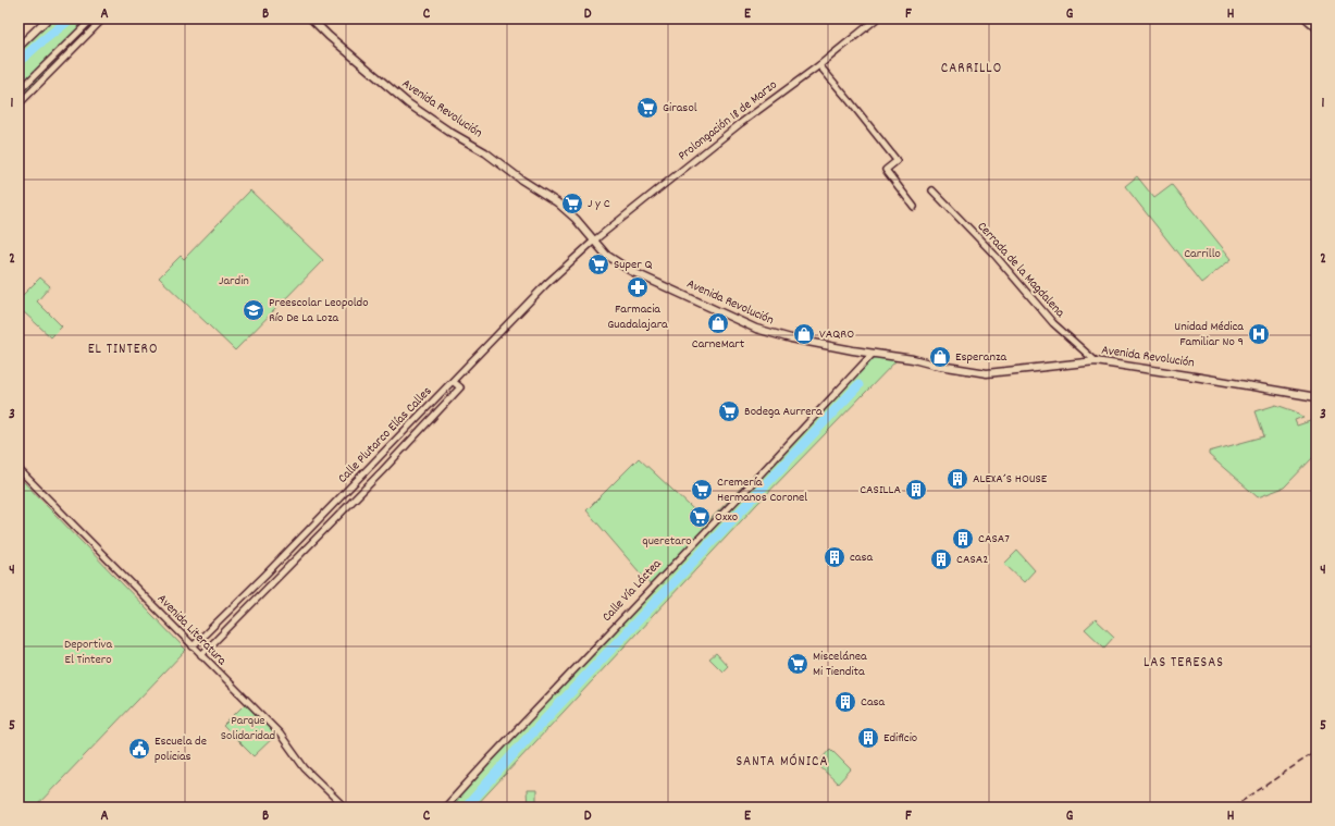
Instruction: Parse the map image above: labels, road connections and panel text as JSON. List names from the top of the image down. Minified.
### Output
{"streets":{"main road":["Avenida Revolución"],"street":["Prolongación 18 de Marzo","Cerrada de la Magdalena","Calle Plutarco Elías Calles","Calle Vía Láctea","Avenida Literatura"]},"crossings":[["Avenida Revolución","Prolongación 18 de Marzo"],["Avenida Revolución","Cerrada de la Magdalena"],["Avenida Revolución","Calle Plutarco Elías Calles"],["Avenida Revolución","Calle Vía Láctea"],["Prolongación 18 de Marzo","Calle Plutarco Elías Calles"],["Calle Plutarco Elías Calles","Avenida Literatura"]],"districts":["CARRILLO","EL TINTERO","LAS TERESAS","SANTA MÓNICA"],"parks":["Carrillo","Jardin","queretaro","Deportiva El Tintero","Parque Solidaridad"],"places":{"supermarket":["Girasol","J y C","Super Q","Bodega Aurrera","Cremería Hermanos Coronel","Oxxo","Miscelánea Mi Tiendita"],"pharmacy":["Farmacia Guadalajara"],"school or university":["Preescolar Leopoldo Río De La Loza"],"shop":["CarneMart","VAQRO","Esperanza"],"hospital":["Unidad Médica Familiar No 9"],"building":["ALEXA´S HOUSE","CASILLA","CASA7","casa","CASA2","Casa","Edificio"],"public building":["Escuela de policias"]},"grid":{"columns":["A","B","C","D","E","F","G","H"],"rows":["1","2","3","4","5"]}}
